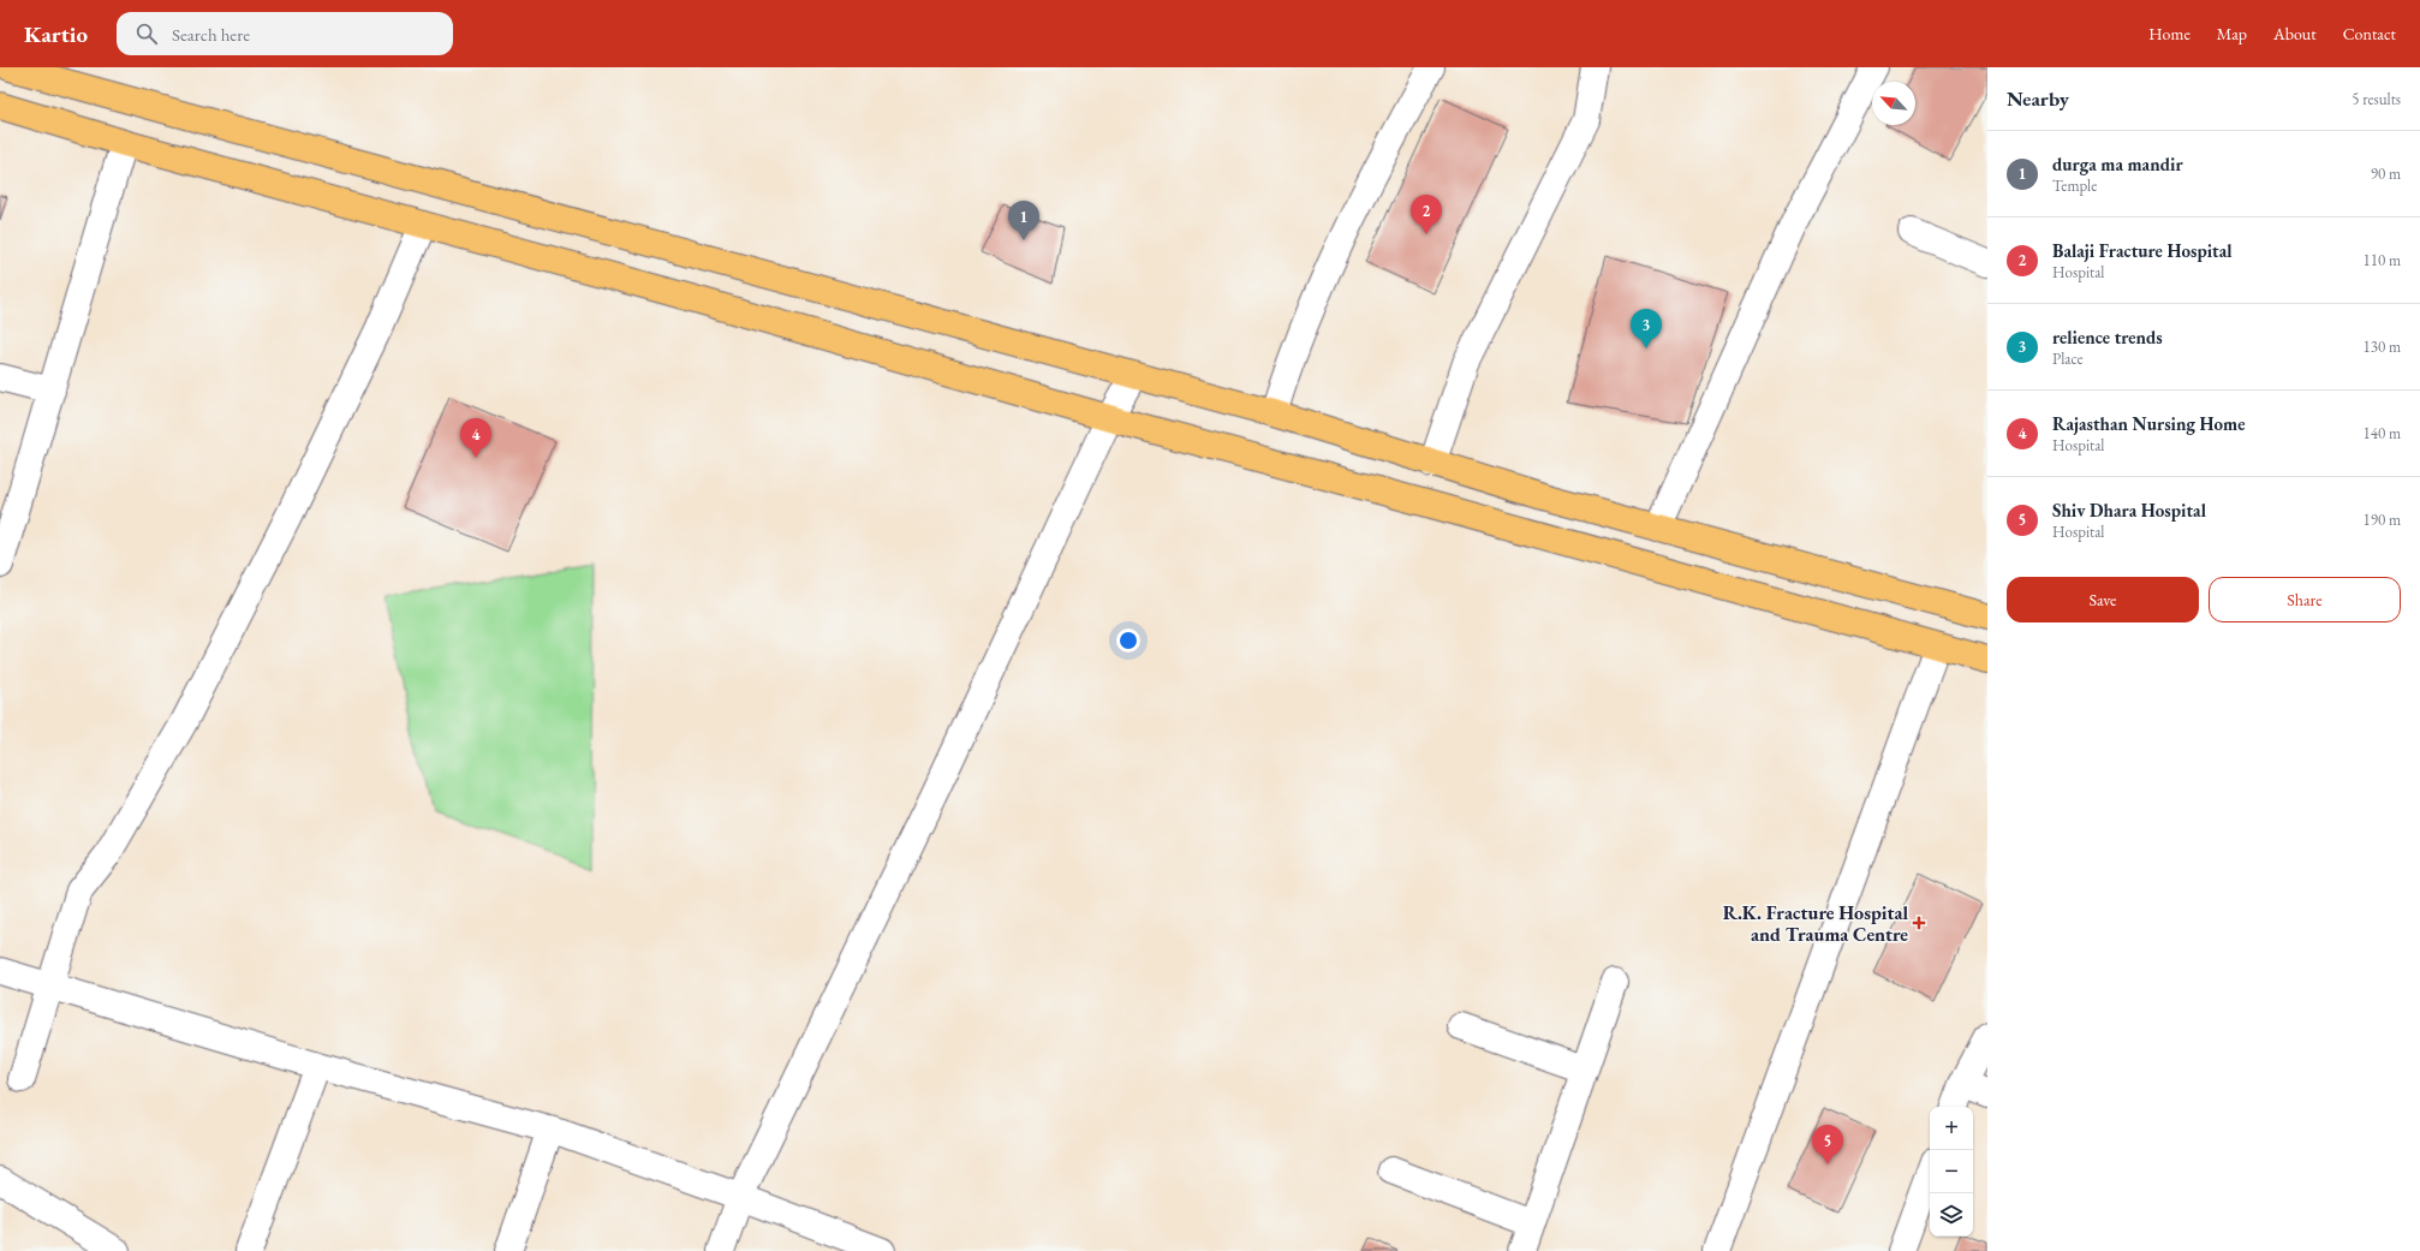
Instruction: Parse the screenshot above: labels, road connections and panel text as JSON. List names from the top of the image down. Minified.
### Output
{"places":{"health":["R.K. Fracture Hospital and Trauma Centre"]},"north":"top left","page":{"header":"Kartio","search":"Search here","nav":["Home","Map","About","Contact"],"heading":["Nearby","5 results"],"list":[{"mark":"1","name":"durga ma mandir","note":"Temple","value":"90 m"},{"mark":"2","name":"Balaji Fracture Hospital","note":"Hospital","value":"110 m"},{"mark":"3","name":"relience trends","note":"Place","value":"130 m"},{"mark":"4","name":"Rajasthan Nursing Home","note":"Hospital","value":"140 m"},{"mark":"5","name":"Shiv Dhara Hospital","note":"Hospital","value":"190 m"}],"pins":["2","1","3","4","5"],"buttons":["Save","Share"],"map_buttons":["+","−"]}}
